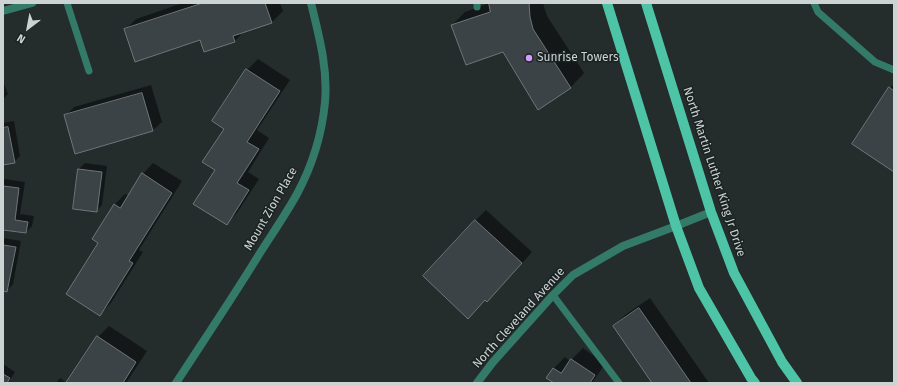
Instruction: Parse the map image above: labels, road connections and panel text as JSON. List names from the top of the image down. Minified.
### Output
{"streets":{"main road":["North Martin Luther King Jr Drive"],"street":["Mount Zion Place","North Cleveland Avenue"]},"crossings":[["North Martin Luther King Jr Drive","North Cleveland Avenue"]],"places":["Sunrise Towers"],"north":"bottom left"}
